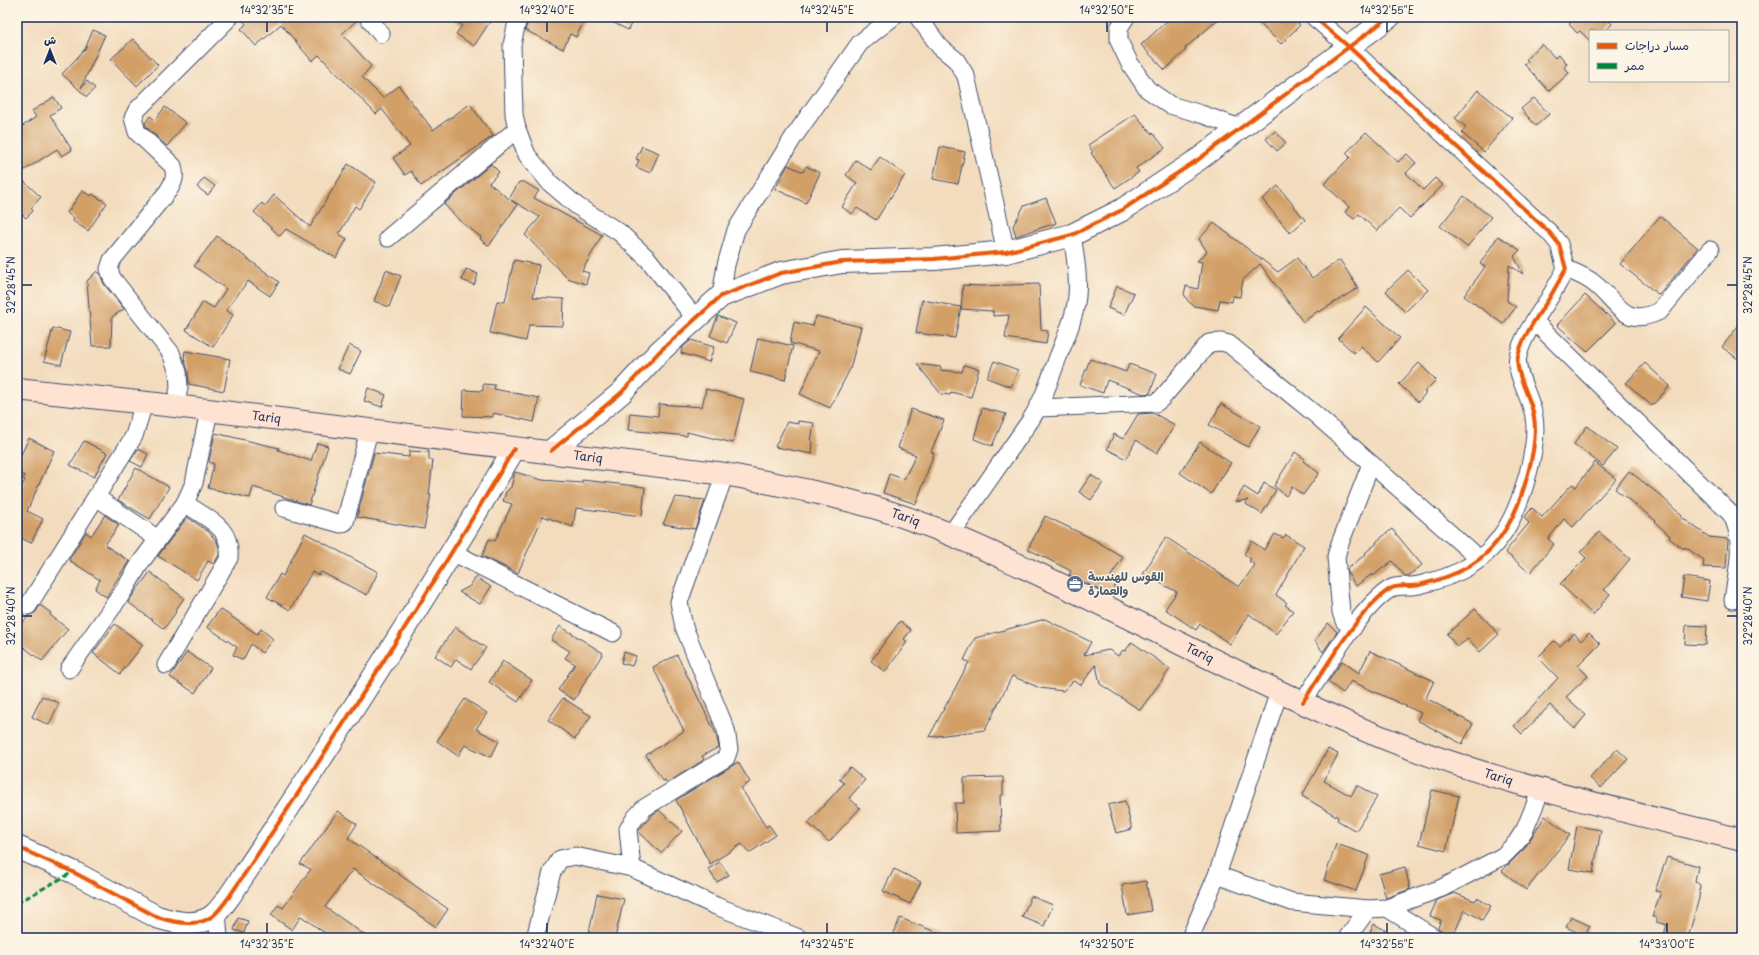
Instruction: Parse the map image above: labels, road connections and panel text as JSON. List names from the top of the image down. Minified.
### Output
{"streets":{"main road":["Tariq"]},"places":{"office":["القوس للهندسة والعمارة"]},"legend":["مسار دراجات","ممر"],"north":"top","coordinates":["14°32'35\"E","14°32'40\"E","14°32'45\"E","14°32'50\"E","14°32'55\"E","32°28'45\"N","32°28'40\"N","14°33'00\"E"]}
